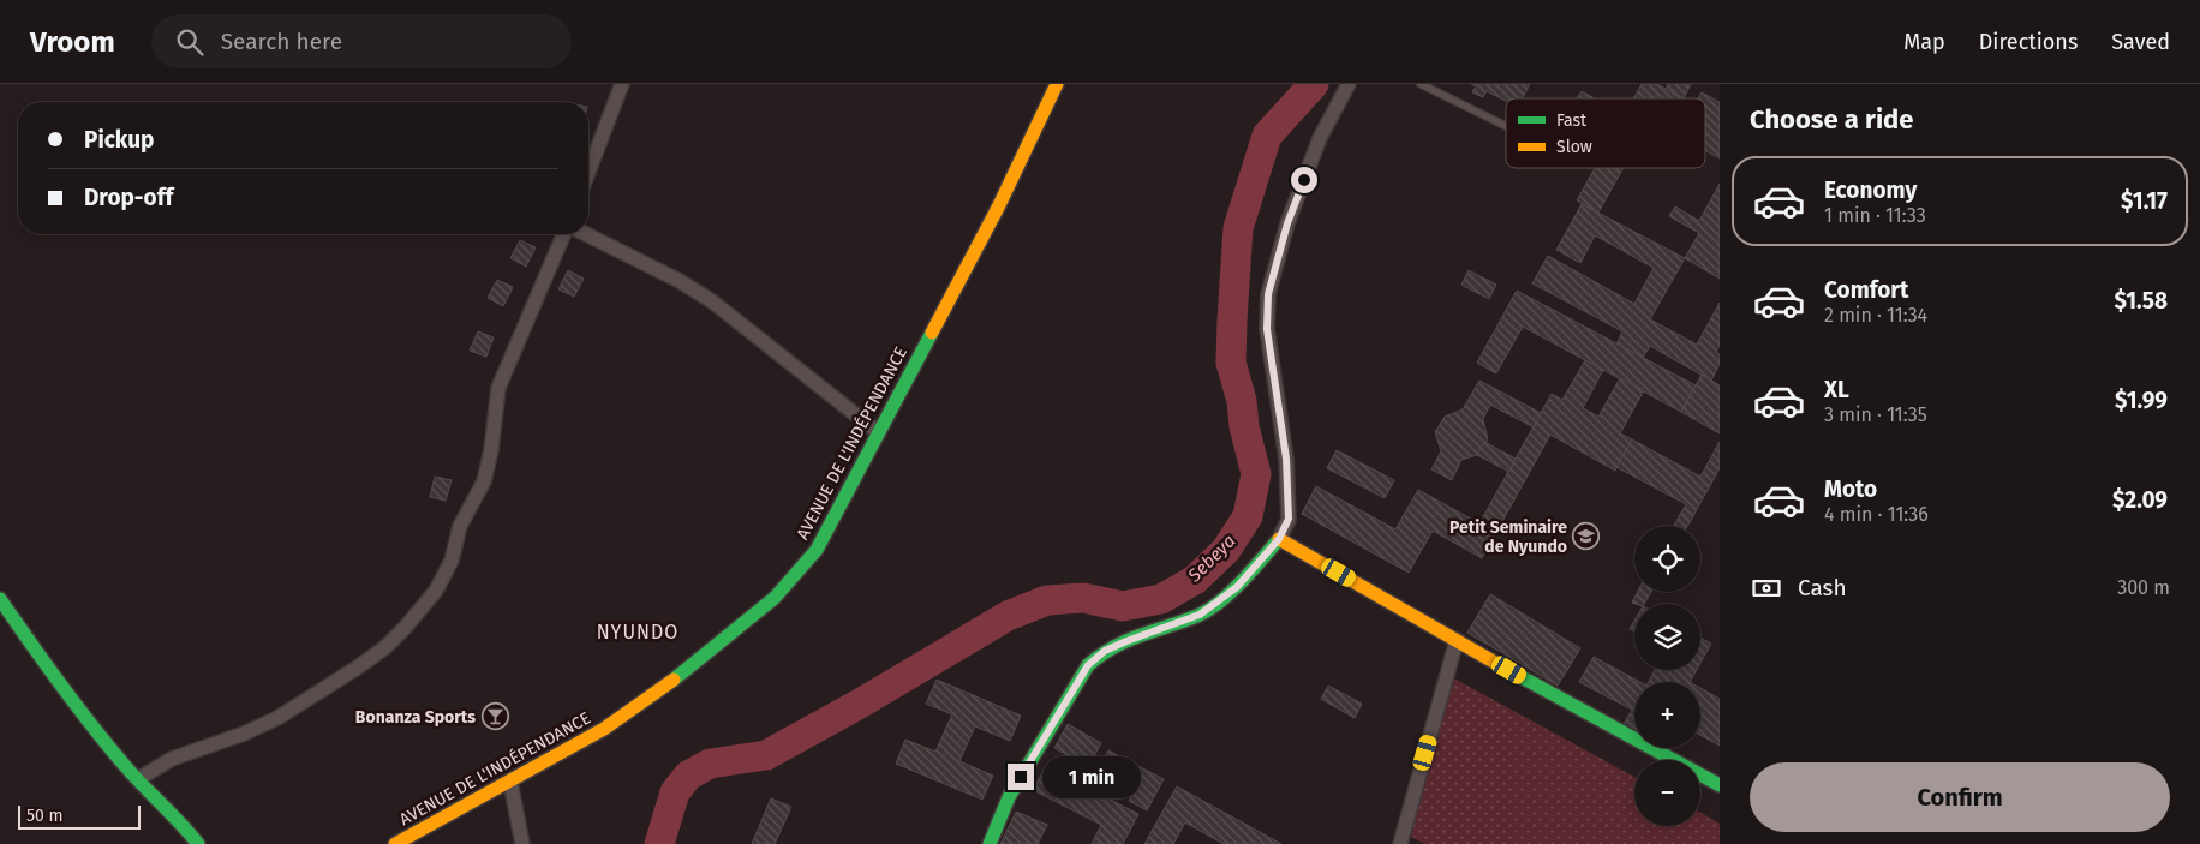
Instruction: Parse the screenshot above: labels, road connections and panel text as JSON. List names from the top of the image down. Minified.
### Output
{"streets":{"main road":["AVENUE DE L'INDÉPENDANCE"]},"districts":["NYUNDO"],"water":["Sebeya"],"places":{"school or university":["Petit Seminaire de Nyundo"],"bar":["Bonanza Sports"]},"legend":["Fast","Slow"],"scale_bar":"50 m","page":{"header":"Vroom","search":"Search here","nav":["Map","Directions","Saved"],"heading":"Choose a ride","banner":["Pickup","Drop-off"],"list":[{"name":"Economy","note":"1 min · 11:33","value":"$1.17"},{"name":"Comfort","note":"2 min · 11:34","value":"$1.58"},{"name":"XL","note":"3 min · 11:35","value":"$1.99"},{"name":"Moto","note":"4 min · 11:36","value":"$2.09"}],"map_buttons":["+","−"],"pay":["Cash","300 m"],"buttons":"Confirm","bubble":"1 min","scale":"50 m"}}
